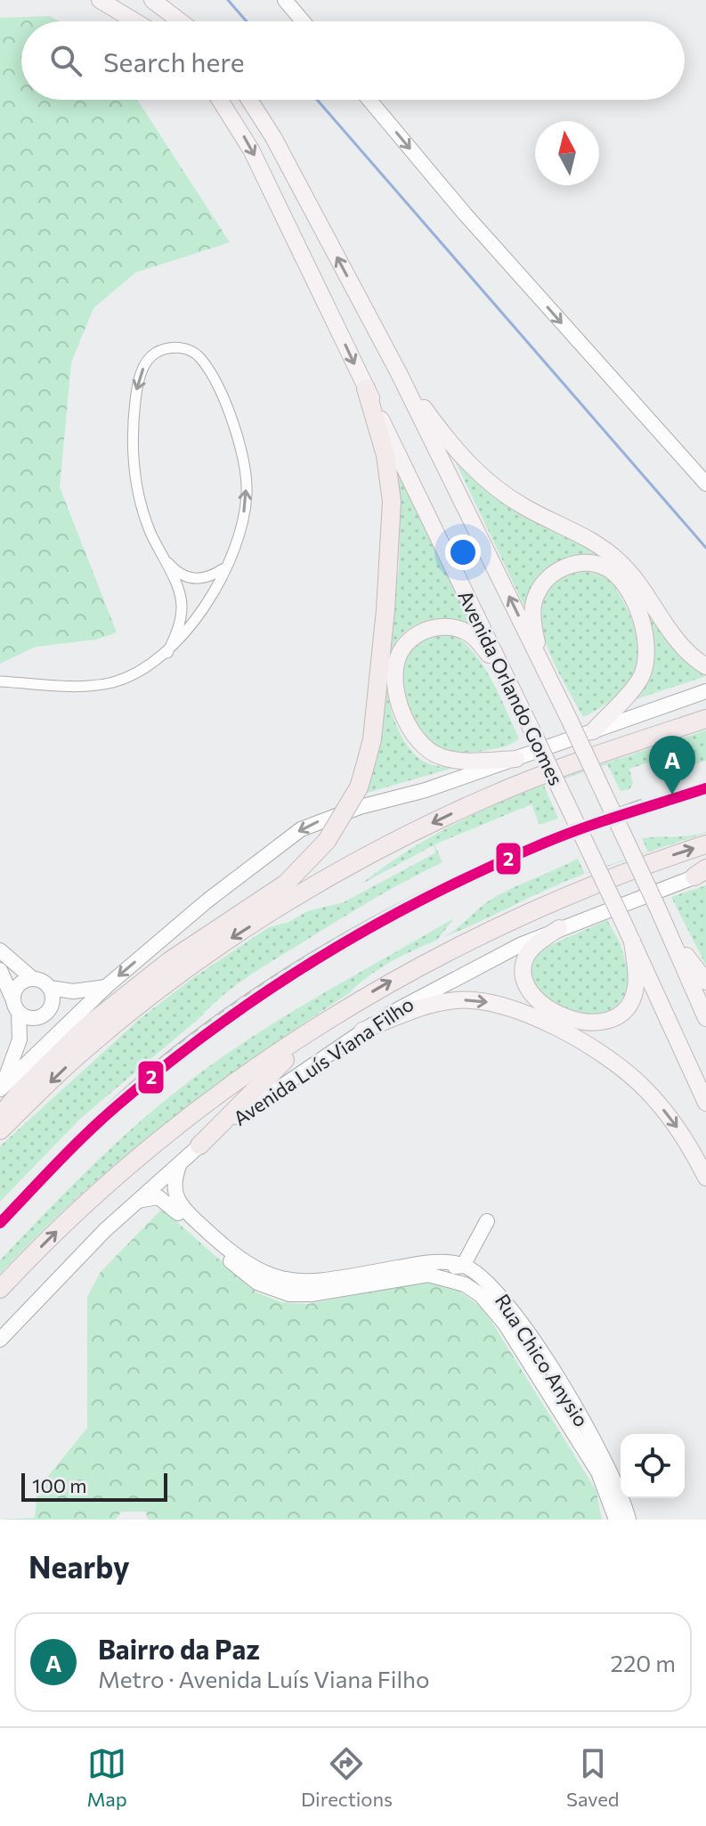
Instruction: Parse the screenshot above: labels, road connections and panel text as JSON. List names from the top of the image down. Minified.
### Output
{"streets":{"highway":["Avenida Luís Viana Filho"],"main road":["Avenida Orlando Gomes","Rua Chico Anysio"]},"crossings":[["Avenida Luís Viana Filho","Rua Chico Anysio"]],"lines":["transit line 2"],"scale_bar":"100 m","north":"top","page":{"search":"Search here","pins":"A","scale":"100 m","heading":"Nearby","list":[{"mark":"A","name":"Bairro da Paz","note":"Metro · Avenida Luís Viana Filho","value":"220 m"}],"nav":["Map","Directions","Saved"]}}
